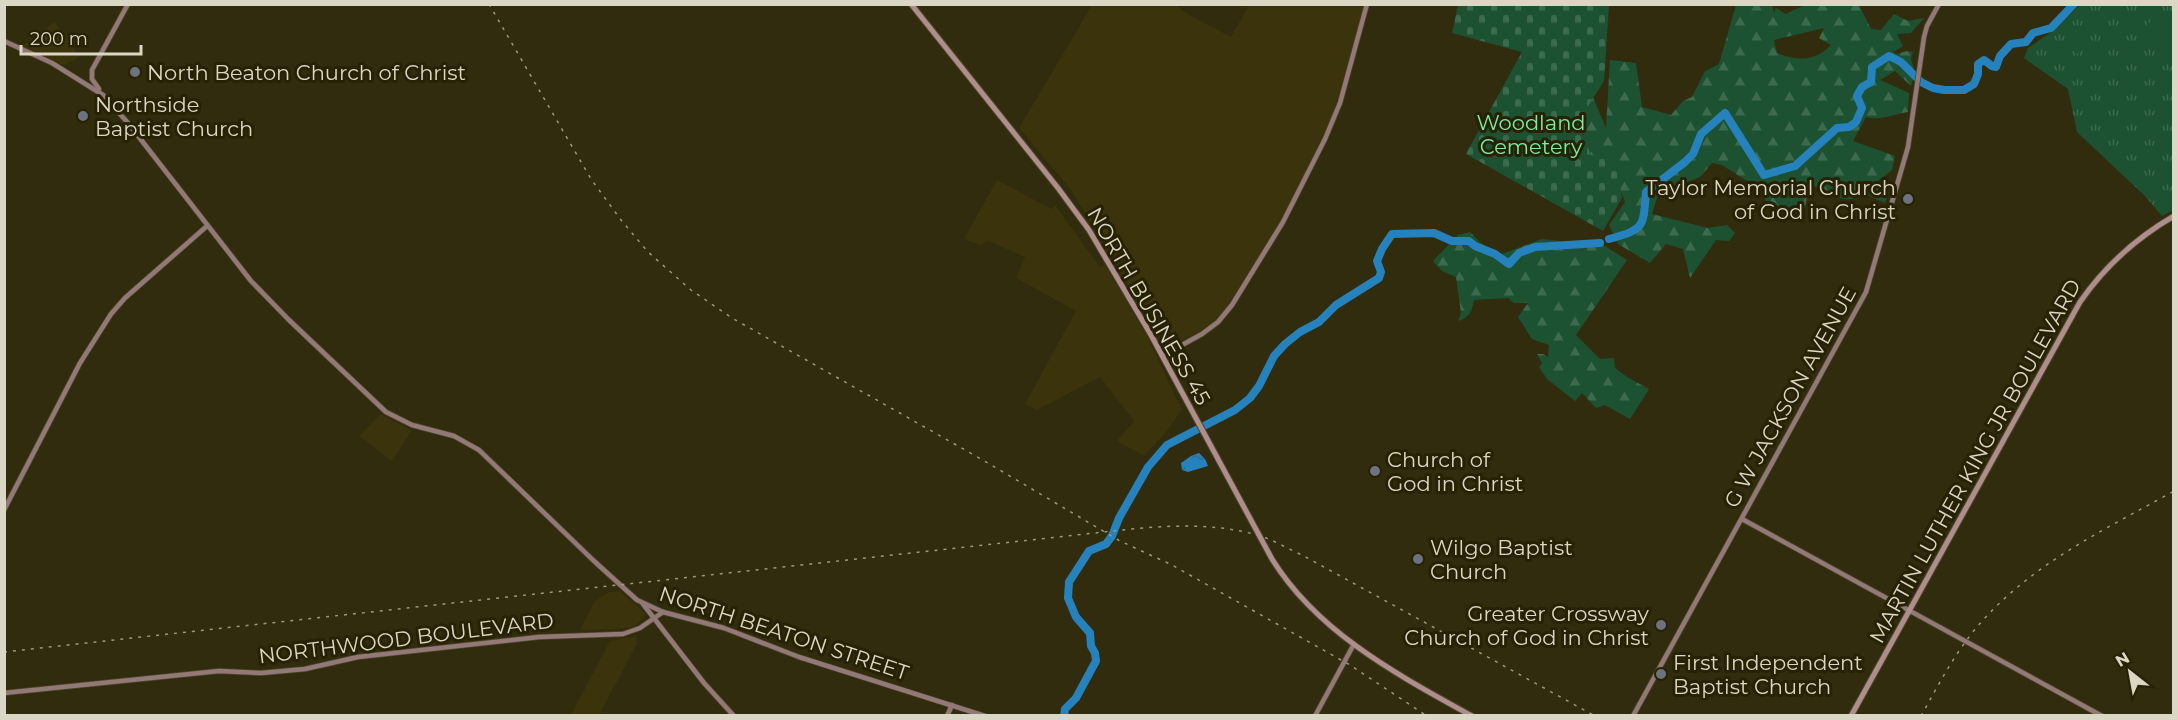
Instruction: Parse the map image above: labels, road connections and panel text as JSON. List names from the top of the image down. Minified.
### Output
{"streets":{"main road":["NORTH BUSINESS 45","MARTIN LUTHER KING JR BOULEVARD"],"street":["G W JACKSON AVENUE","NORTH BEATON STREET","NORTHWOOD BOULEVARD"]},"crossings":[["NORTH BEATON STREET","NORTHWOOD BOULEVARD"]],"parks":["Woodland Cemetery"],"places":["North Beaton Church of Christ","Northside Baptist Church","Taylor Memorial Church of God in Christ","Church of God in Christ","Wilgo Baptist Church","Greater Crossway Church of God in Christ","First Independent Baptist Church"],"scale_bar":"200 m","north":"top left"}
